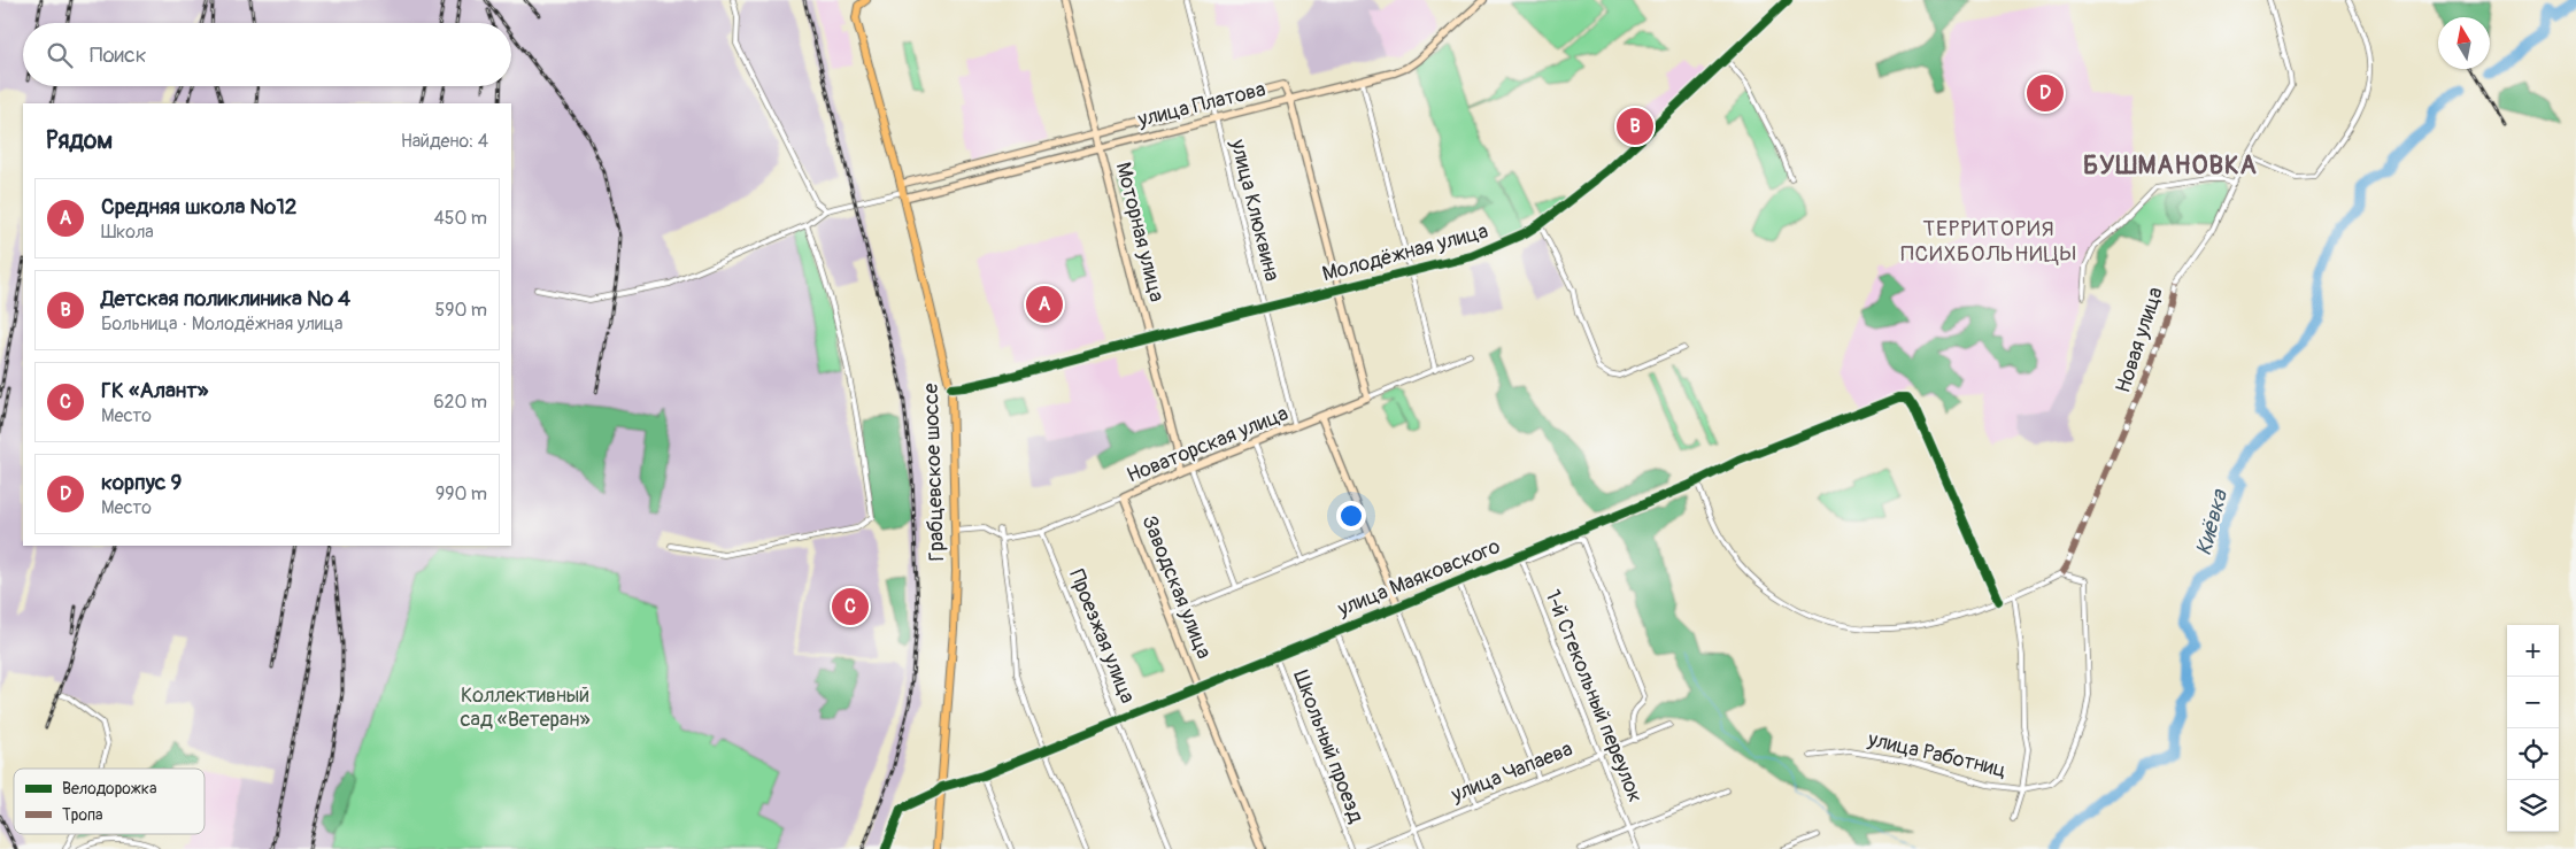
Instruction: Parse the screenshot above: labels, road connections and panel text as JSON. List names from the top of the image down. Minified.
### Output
{"streets":{"main road":["Грабцевское шоссе"],"street":["улица Платова","улица Клюквина","Моторная улица","Молодёжная улица","Новая улица","Новаторская улица","улица Маяковского","Заводская улица","Проезжая улица","1-й Стекольный переулок","Школьный проезд","улица Работниц","улица Чапаева"]},"crossings":[["улица Платова","улица Клюквина"],["улица Платова","Моторная улица"],["улица Платова","Грабцевское шоссе"],["улица Клюквина","Молодёжная улица"],["улица Клюквина","Новаторская улица"],["Моторная улица","Молодёжная улица"],["Моторная улица","Новаторская улица"],["Молодёжная улица","Грабцевское шоссе"],["Новая улица","улица Работниц"],["Новаторская улица","Грабцевское шоссе"],["Новаторская улица","Заводская улица"],["Новаторская улица","Проезжая улица"],["Грабцевское шоссе","улица Маяковского"],["улица Маяковского","Заводская улица"],["улица Маяковского","Проезжая улица"],["улица Маяковского","1-й Стекольный переулок"],["улица Маяковского","Школьный проезд"],["1-й Стекольный переулок","улица Чапаева"]],"districts":["БУШМАНОВКА","ТЕРРИТОРИЯ ПСИХБОЛЬНИЦЫ"],"water":["Киёвка"],"parks":["Коллективный сад «Ветеран»"],"legend":["Велодорожка","Тропа"],"north":"top","page":{"search":"Поиск","pins":["D","B","A","C"],"heading":["Рядом","Найдено: 4"],"list":[{"mark":"A","name":"Средняя школа №12","note":"Школа","value":"450 m"},{"mark":"B","name":"Детская поликлиника № 4","note":"Больница · Молодёжная улица","value":"590 m"},{"mark":"C","name":"ГК «Алант»","note":"Место","value":"620 m"},{"mark":"D","name":"корпус 9","note":"Место","value":"990 m"}],"map_buttons":["+","−"]}}
